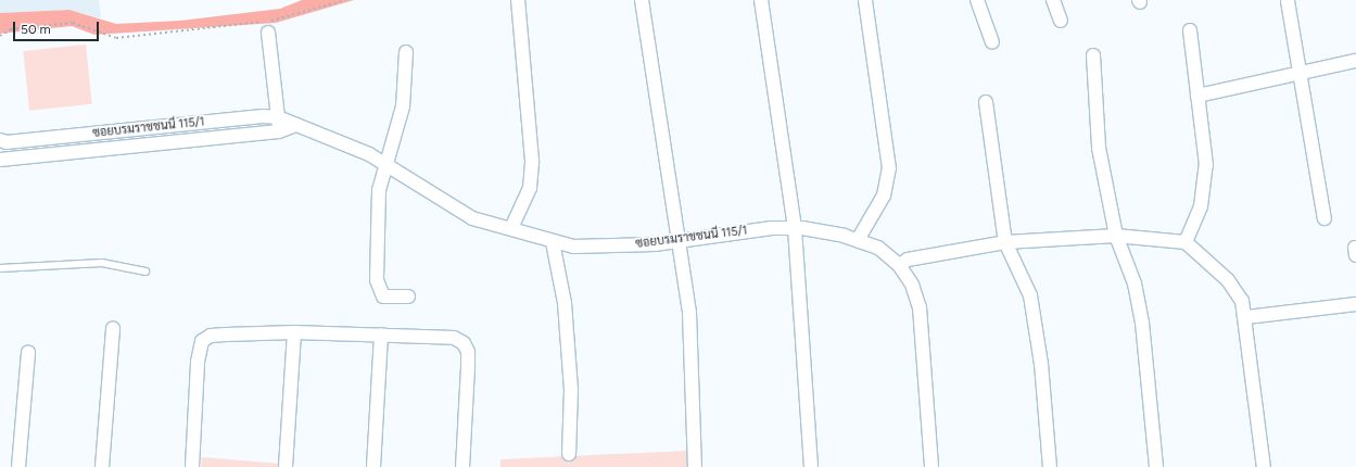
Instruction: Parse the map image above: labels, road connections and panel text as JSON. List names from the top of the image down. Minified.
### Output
{"streets":{"street":["ซอยบรมราชชนนี 115/1"]},"scale_bar":"50 m"}
